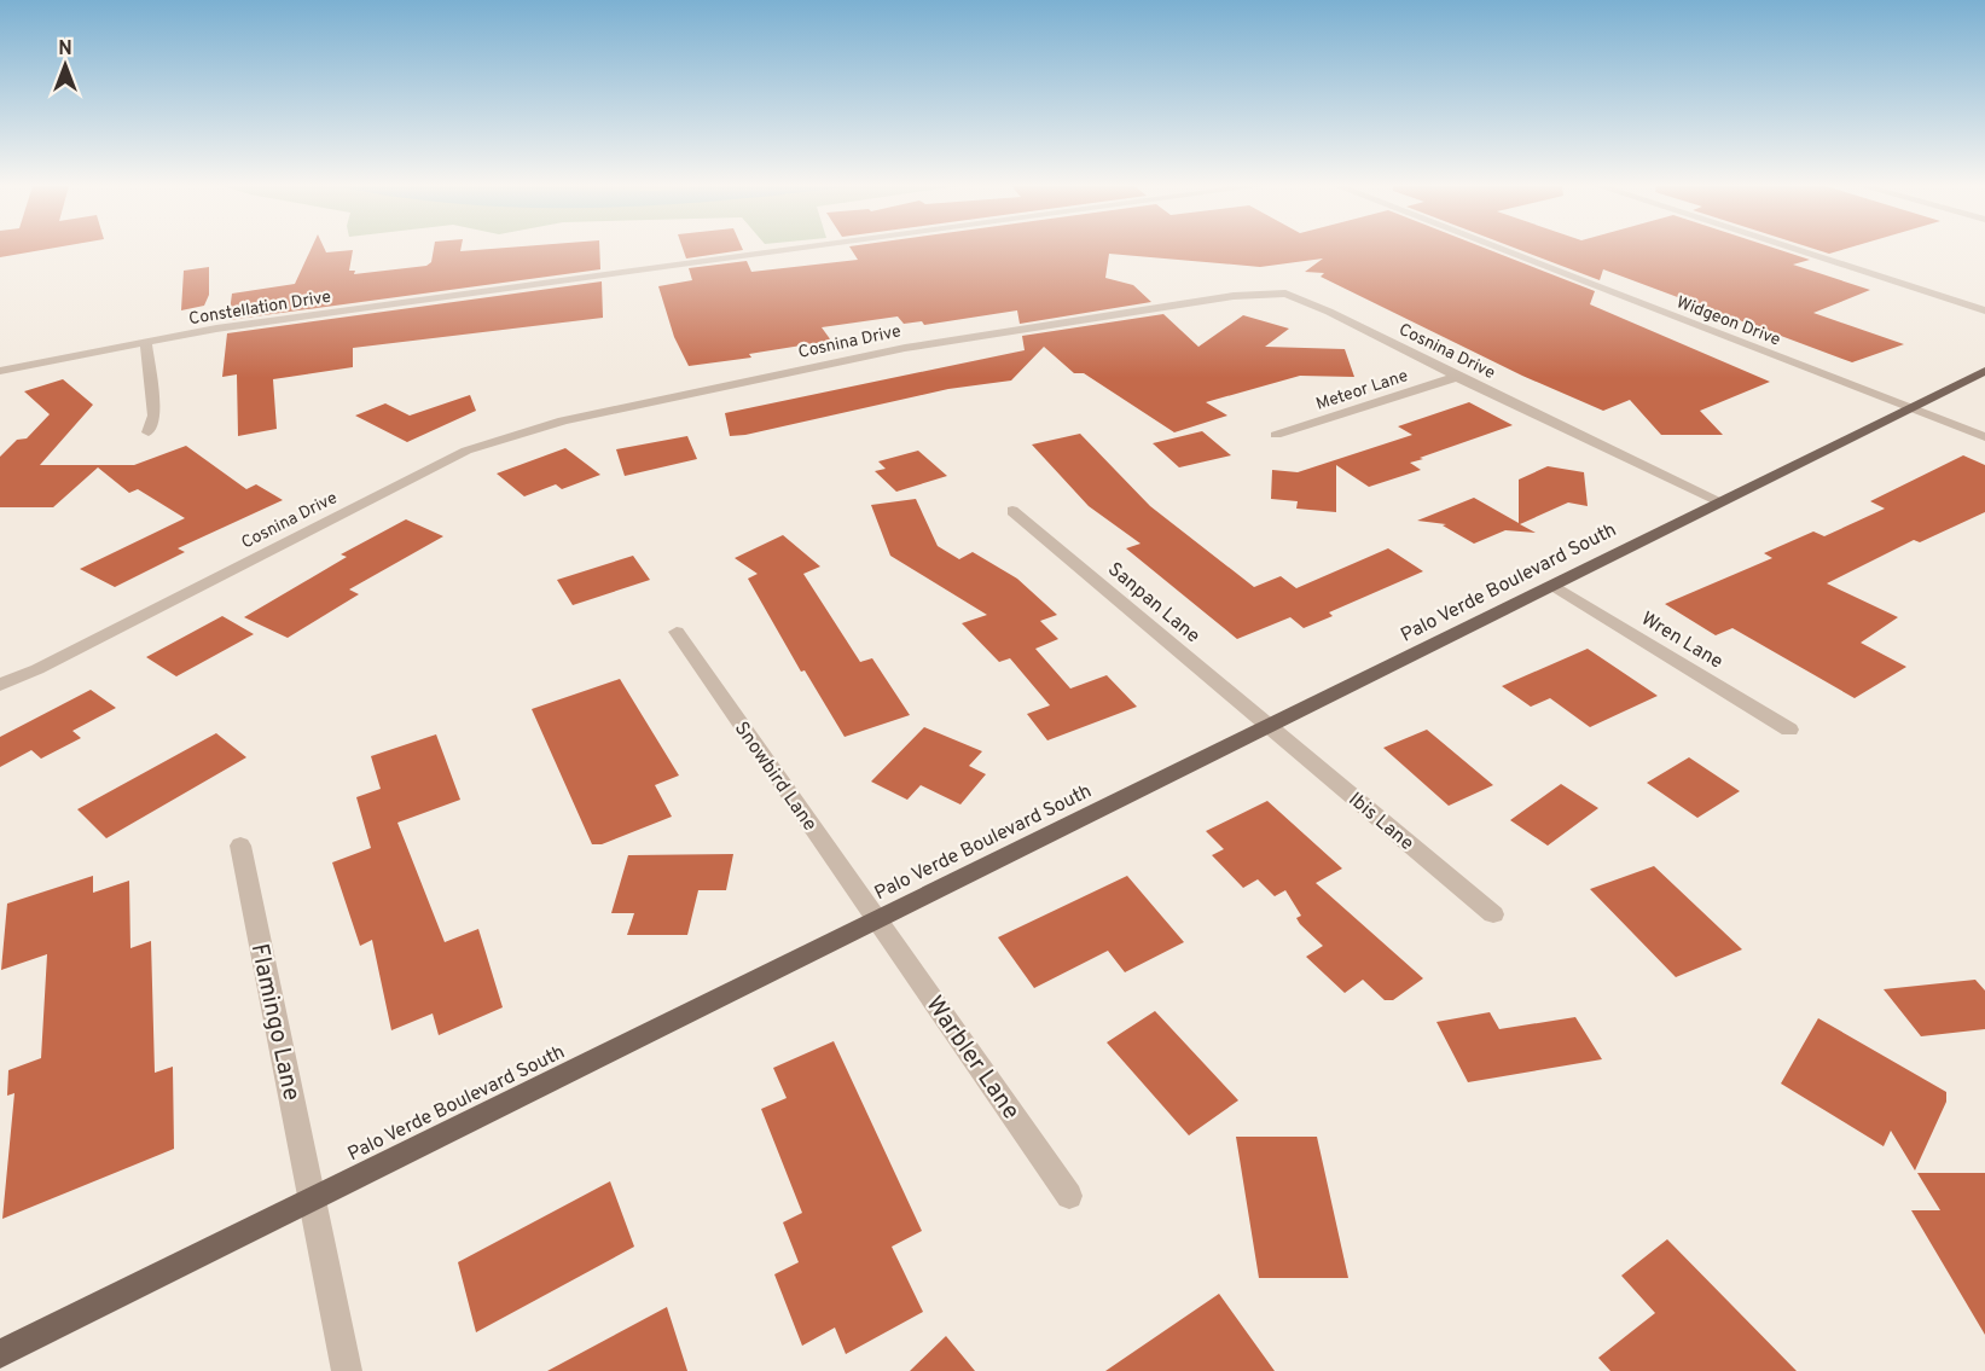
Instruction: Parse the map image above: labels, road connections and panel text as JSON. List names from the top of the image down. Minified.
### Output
{"streets":{"main road":["Palo Verde Boulevard South"],"street":["Constellation Drive","Widgeon Drive","Cosnina Drive","Meteor Lane","Sanpan Lane","Wren Lane","Snowbird Lane","Ibis Lane","Flamingo Lane","Warbler Lane"]},"crossings":[["Widgeon Drive","Palo Verde Boulevard South"],["Cosnina Drive","Meteor Lane"],["Cosnina Drive","Palo Verde Boulevard South"],["Palo Verde Boulevard South","Sanpan Lane"],["Palo Verde Boulevard South","Wren Lane"],["Palo Verde Boulevard South","Snowbird Lane"],["Palo Verde Boulevard South","Ibis Lane"],["Palo Verde Boulevard South","Flamingo Lane"],["Palo Verde Boulevard South","Warbler Lane"],["Sanpan Lane","Ibis Lane"],["Snowbird Lane","Warbler Lane"]],"north":"top"}
